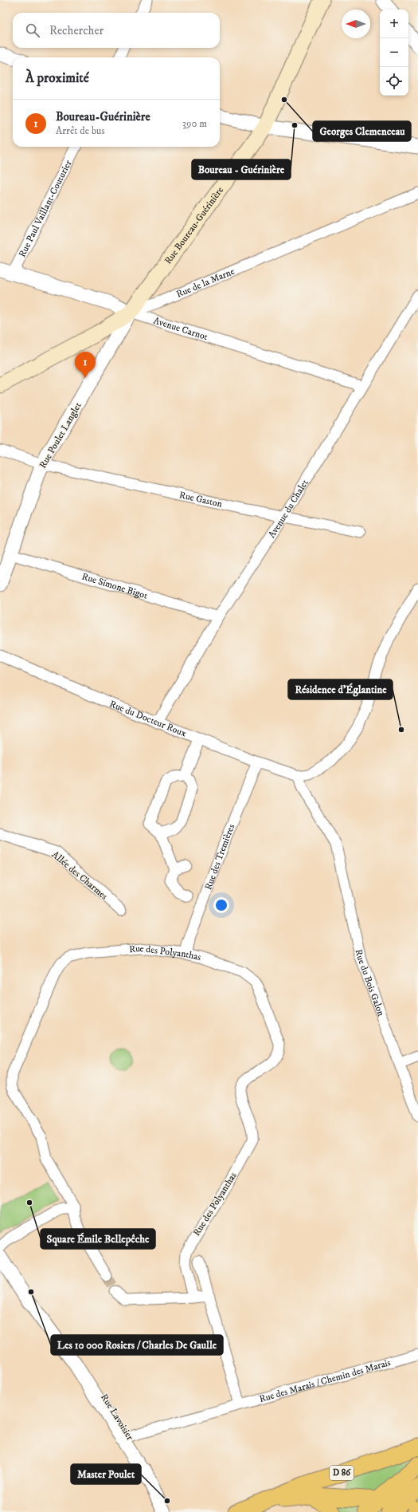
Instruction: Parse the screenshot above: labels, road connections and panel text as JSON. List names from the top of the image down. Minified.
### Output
{"streets":{"main road":["Rue Boureau-Guérinière","Rue de la Marne","D 86"],"street":["Rue Paul Vaillant-Couturier","Avenue Carnot","Rue Poulet Langlet","Rue Gaston","Avenue du Chalet","Rue Simone Bigot","Rue du Docteur Roux","Rue des Tremières","Allée des Charmes","Rue des Polyanthas","Rue du Bois Galon","Rue des Marais / Chemin des Marais","Rue Lavoisier"]},"crossings":[["Rue Paul Vaillant-Couturier","Avenue Carnot"],["Rue Boureau-Guérinière","Rue de la Marne"],["Rue Boureau-Guérinière","Avenue Carnot"],["Rue Boureau-Guérinière","Rue Poulet Langlet"],["Rue de la Marne","Avenue Carnot"],["Rue de la Marne","Rue Poulet Langlet"],["Avenue Carnot","Rue Poulet Langlet"],["Avenue Carnot","Avenue du Chalet"],["Rue Poulet Langlet","Rue Gaston"],["Rue Poulet Langlet","Rue Simone Bigot"],["Rue Gaston","Avenue du Chalet"],["Avenue du Chalet","Rue Simone Bigot"],["Avenue du Chalet","Rue du Docteur Roux"],["Rue du Docteur Roux","Rue des Tremières"],["Rue du Docteur Roux","Rue du Bois Galon"],["Rue des Tremières","Rue des Polyanthas"],["Rue des Marais / Chemin des Marais","Rue Lavoisier"]],"places":["Georges Clemenceau","Boureau - Guérinière","Résidence d'Églantine","Square Émile Bellepêche","Les 10 000 Rosiers / Charles De Gaulle","Master Poulet"],"north":"left","page":{"map_buttons":["+","−"],"search":"Rechercher","heading":"À proximité","list":[{"mark":"1","name":"Boureau-Guérinière","note":"Arrêt de bus","value":"390 m"}],"pins":"1"}}
